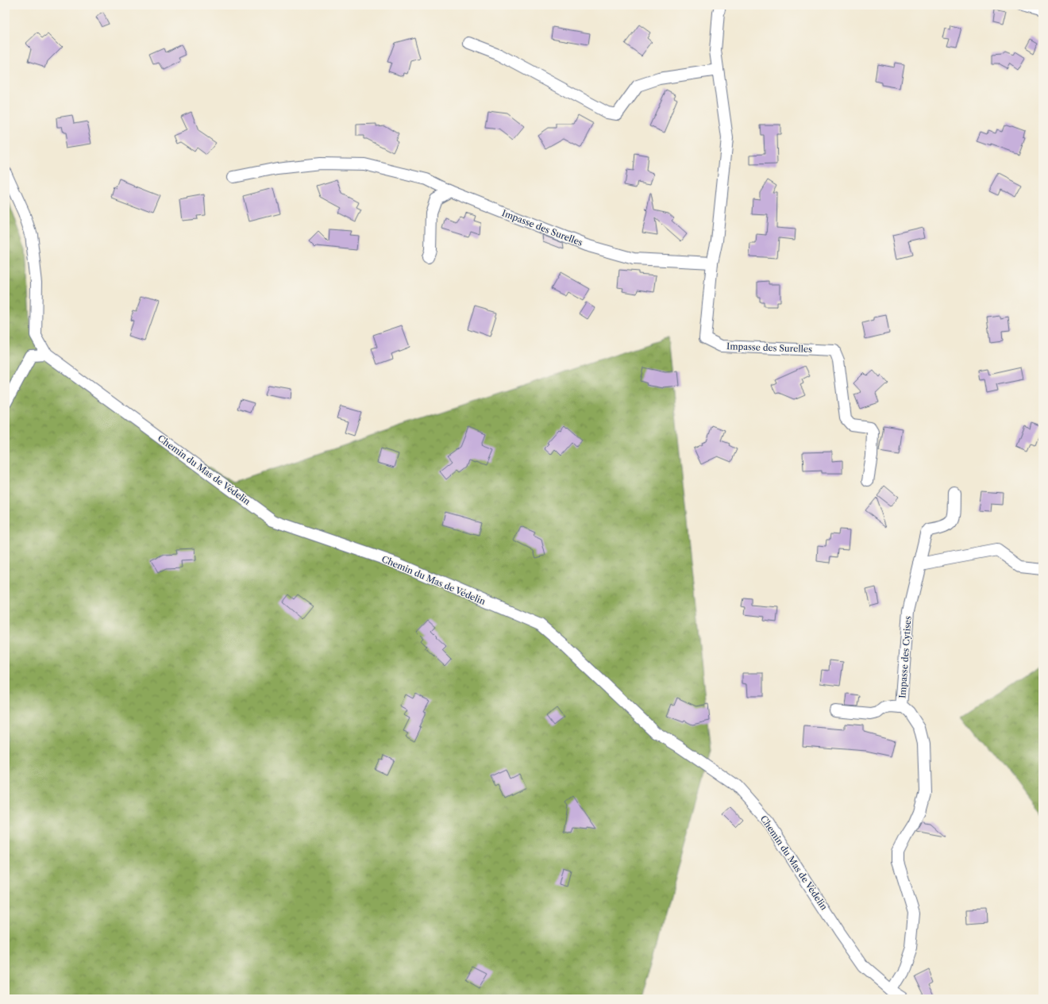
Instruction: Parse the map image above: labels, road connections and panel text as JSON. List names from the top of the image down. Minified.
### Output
{"streets":{"street":["Impasse des Surelles","Chemin du Mas de Védelin","Impasse des Cytises"]},"crossings":[["Chemin du Mas de Védelin","Impasse des Cytises"]]}
